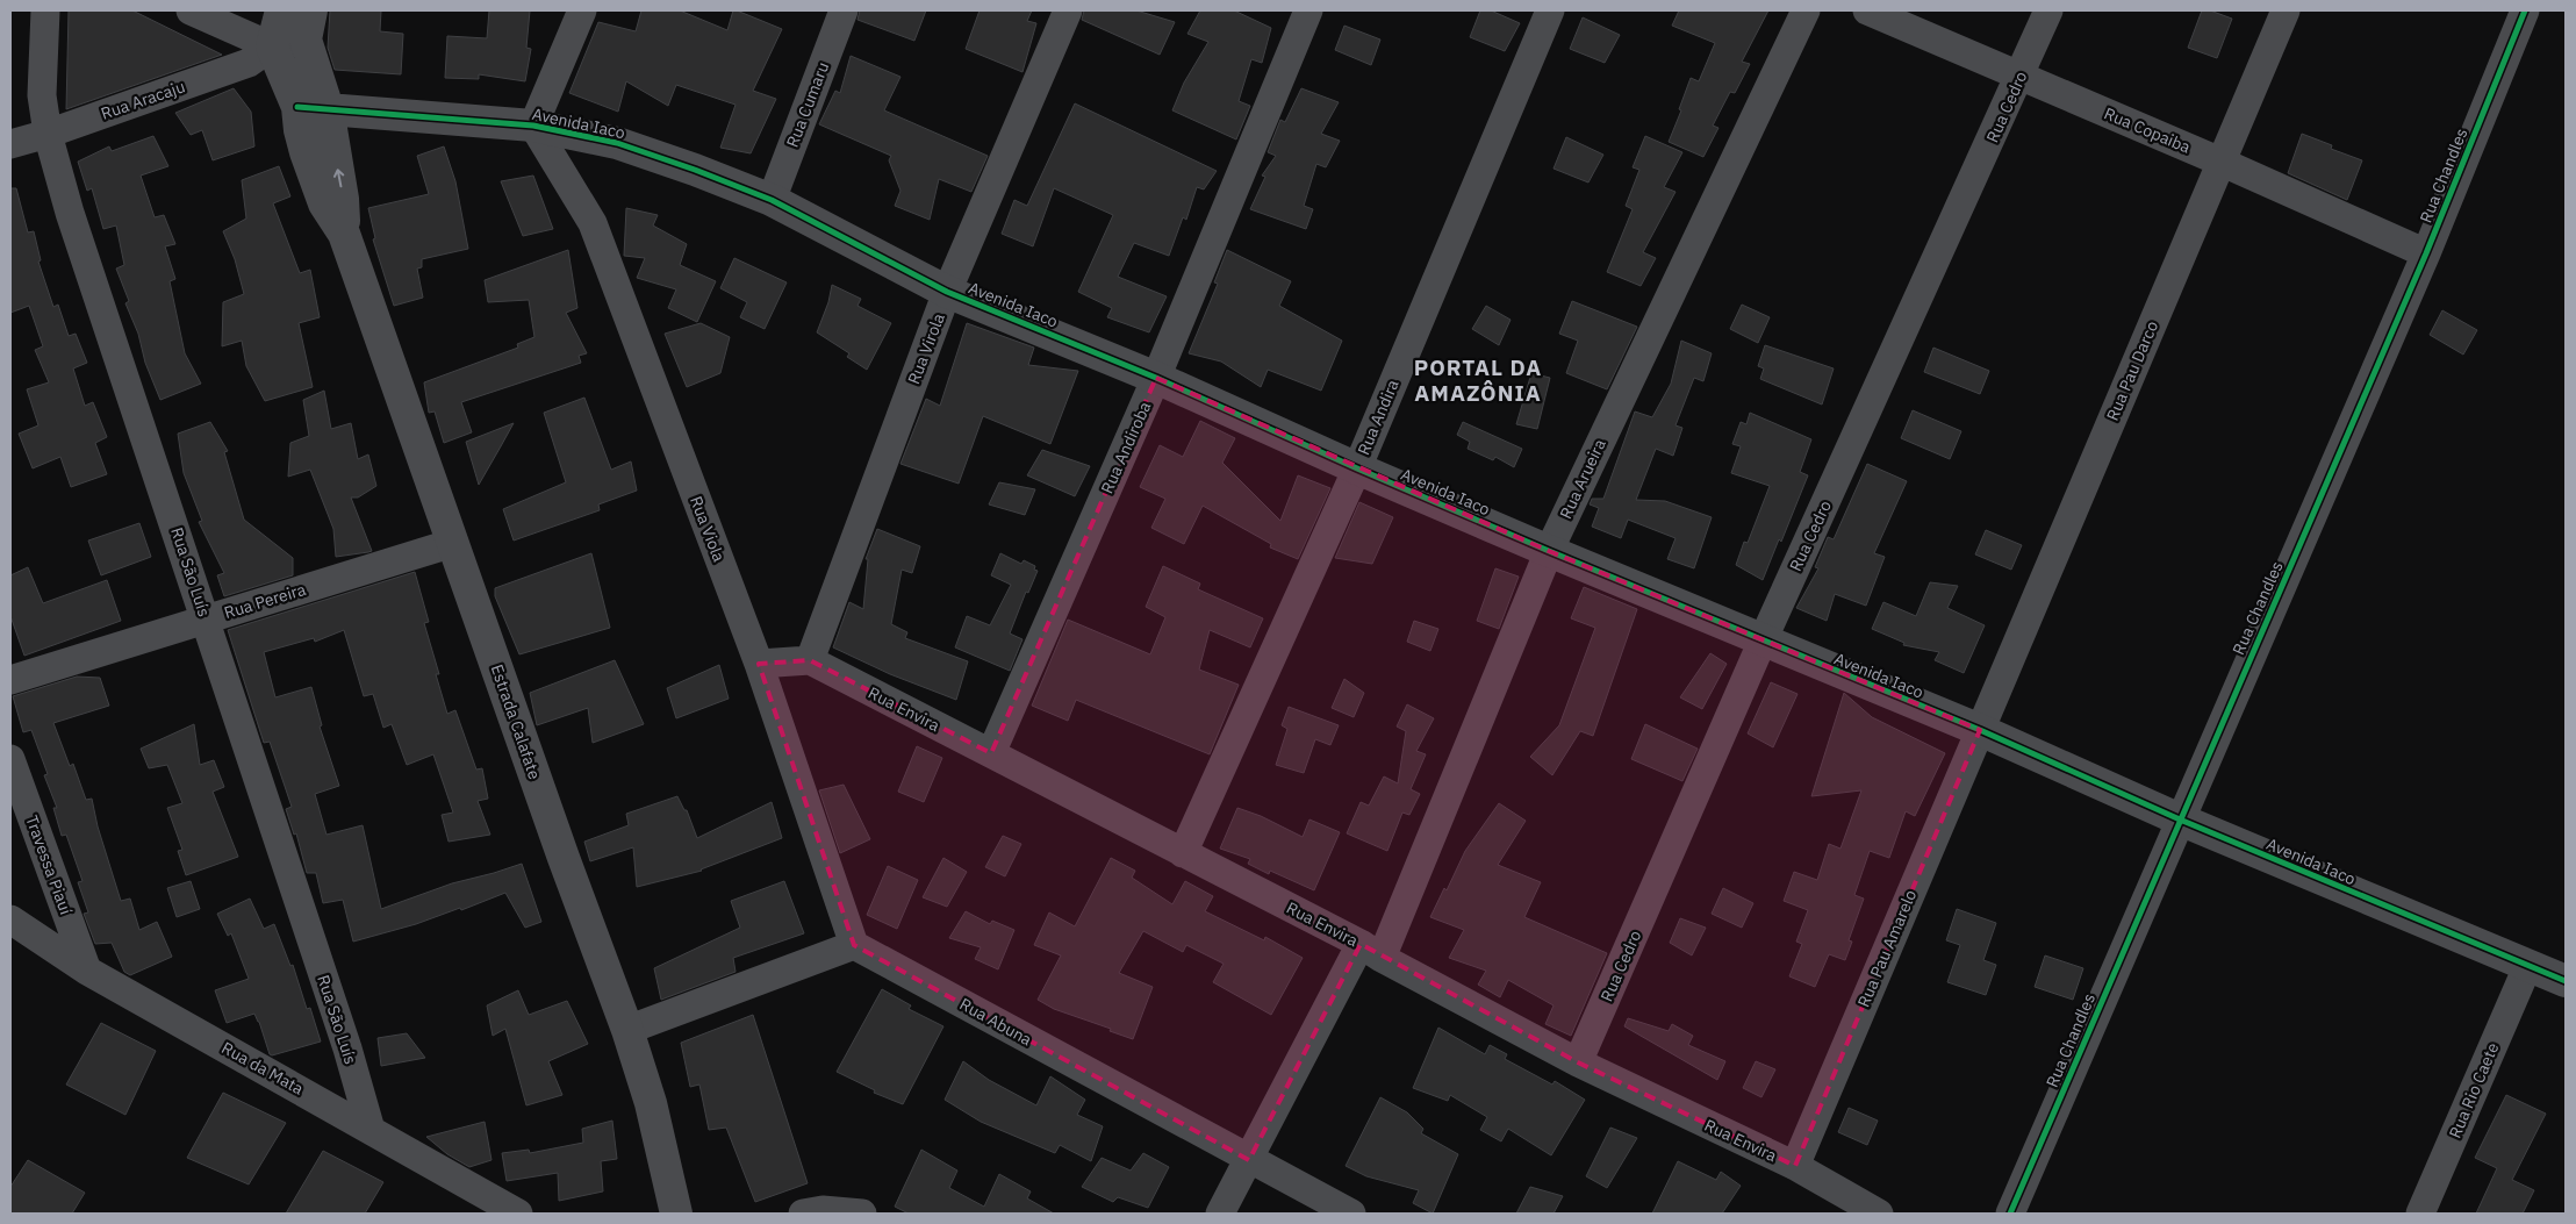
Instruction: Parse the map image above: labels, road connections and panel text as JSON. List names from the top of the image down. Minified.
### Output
{"streets":{"street":["Rua Aracaju","Rua Cumaru","Rua Cedro","Avenida Iaco","Rua Copaiba","Rua Chandles","Rua Virola","Rua Pau Darco","Rua Andira","Rua Andiroba","Rua Arueira","Rua Viola","Rua São Luís","Rua Pereira","Rua Envira","Estrada Calafate","Travessa Piauí","Rua Pau Amarelo","Rua Abuna","Rua da Mata","Rua Rio Caete"]},"crossings":[["Rua Aracaju","Rua São Luís"],["Rua Aracaju","Estrada Calafate"],["Rua Cumaru","Avenida Iaco"],["Rua Cedro","Avenida Iaco"],["Rua Cedro","Rua Copaiba"],["Rua Cedro","Rua Envira"],["Avenida Iaco","Rua Chandles"],["Avenida Iaco","Rua Virola"],["Avenida Iaco","Rua Pau Darco"],["Avenida Iaco","Rua Andira"],["Avenida Iaco","Rua Andiroba"],["Avenida Iaco","Rua Arueira"],["Avenida Iaco","Rua Viola"],["Avenida Iaco","Estrada Calafate"],["Avenida Iaco","Rua Pau Amarelo"],["Avenida Iaco","Rua Rio Caete"],["Rua Copaiba","Rua Chandles"],["Rua Copaiba","Rua Pau Darco"],["Rua Virola","Rua Envira"],["Rua Pau Darco","Rua Pau Amarelo"],["Rua Andira","Rua Envira"],["Rua Andiroba","Rua Envira"],["Rua Arueira","Rua Envira"],["Rua Arueira","Rua Abuna"],["Rua Viola","Rua Envira"],["Rua Viola","Rua Abuna"],["Rua São Luís","Rua Pereira"],["Rua São Luís","Rua da Mata"],["Rua Pereira","Estrada Calafate"],["Rua Envira","Rua Pau Amarelo"],["Travessa Piauí","Rua da Mata"]],"districts":["PORTAL DA AMAZÔNIA"]}
